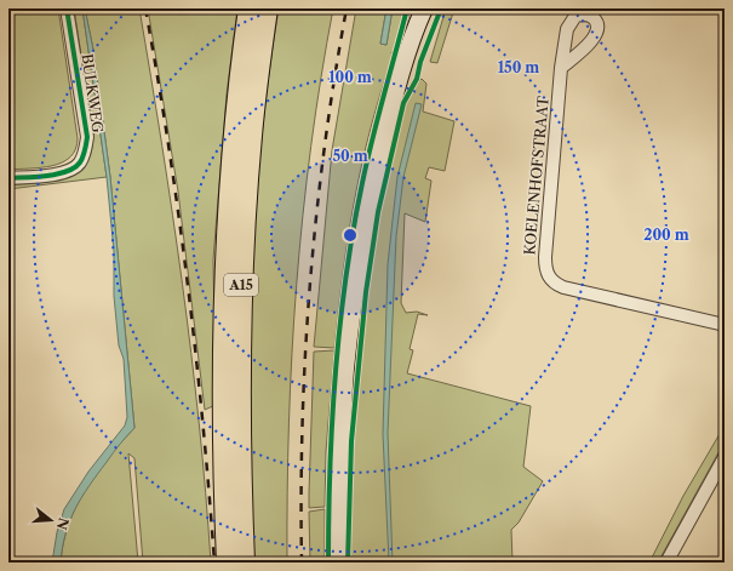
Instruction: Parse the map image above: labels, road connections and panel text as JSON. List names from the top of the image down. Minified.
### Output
{"streets":{"highway":["A15"],"street":["BULKWEG","KOELENHOFSTRAAT"]},"north":"right","rings":["150 m","100 m","50 m","200 m"]}
